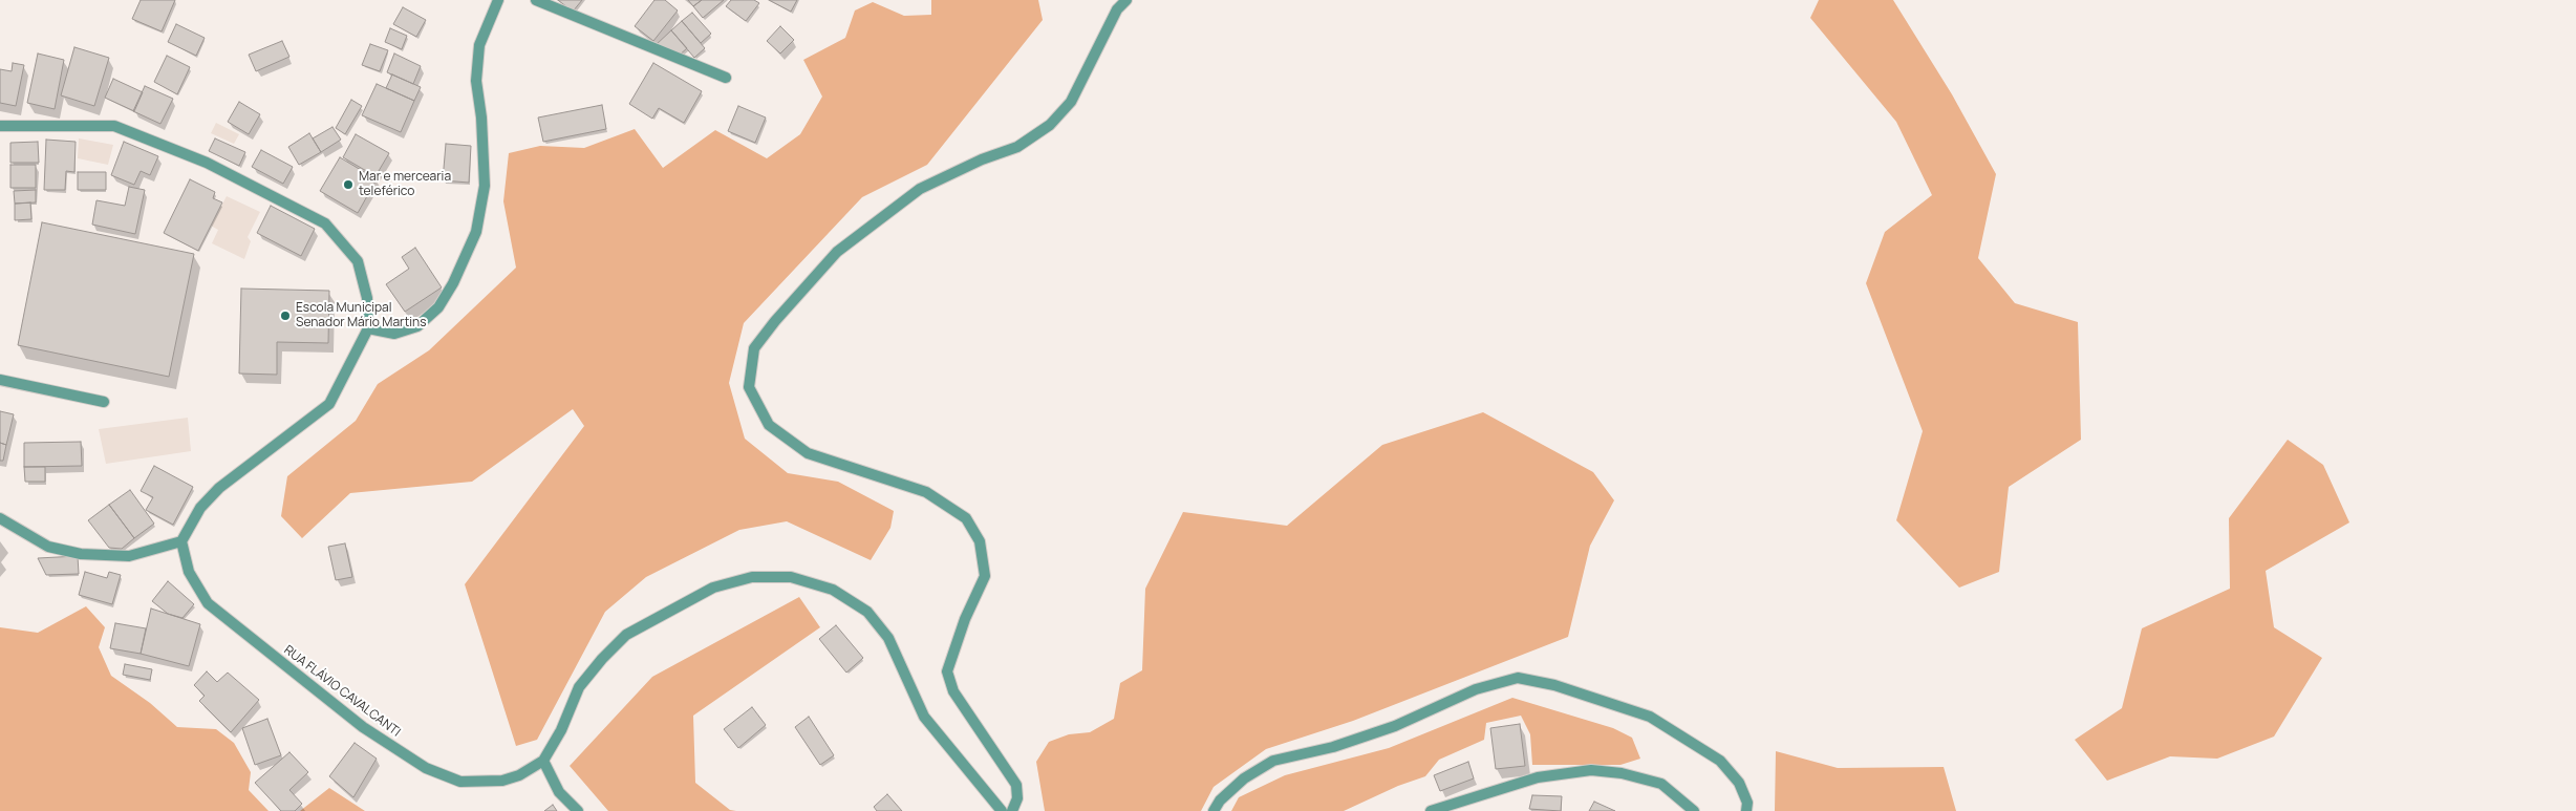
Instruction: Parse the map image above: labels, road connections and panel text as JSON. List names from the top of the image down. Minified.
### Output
{"streets":{"street":["RUA FLÁVIO CAVALCANTI"]},"places":["Mar e mercearia teleférico","Escola Municipal Senador Mário Martins"]}
